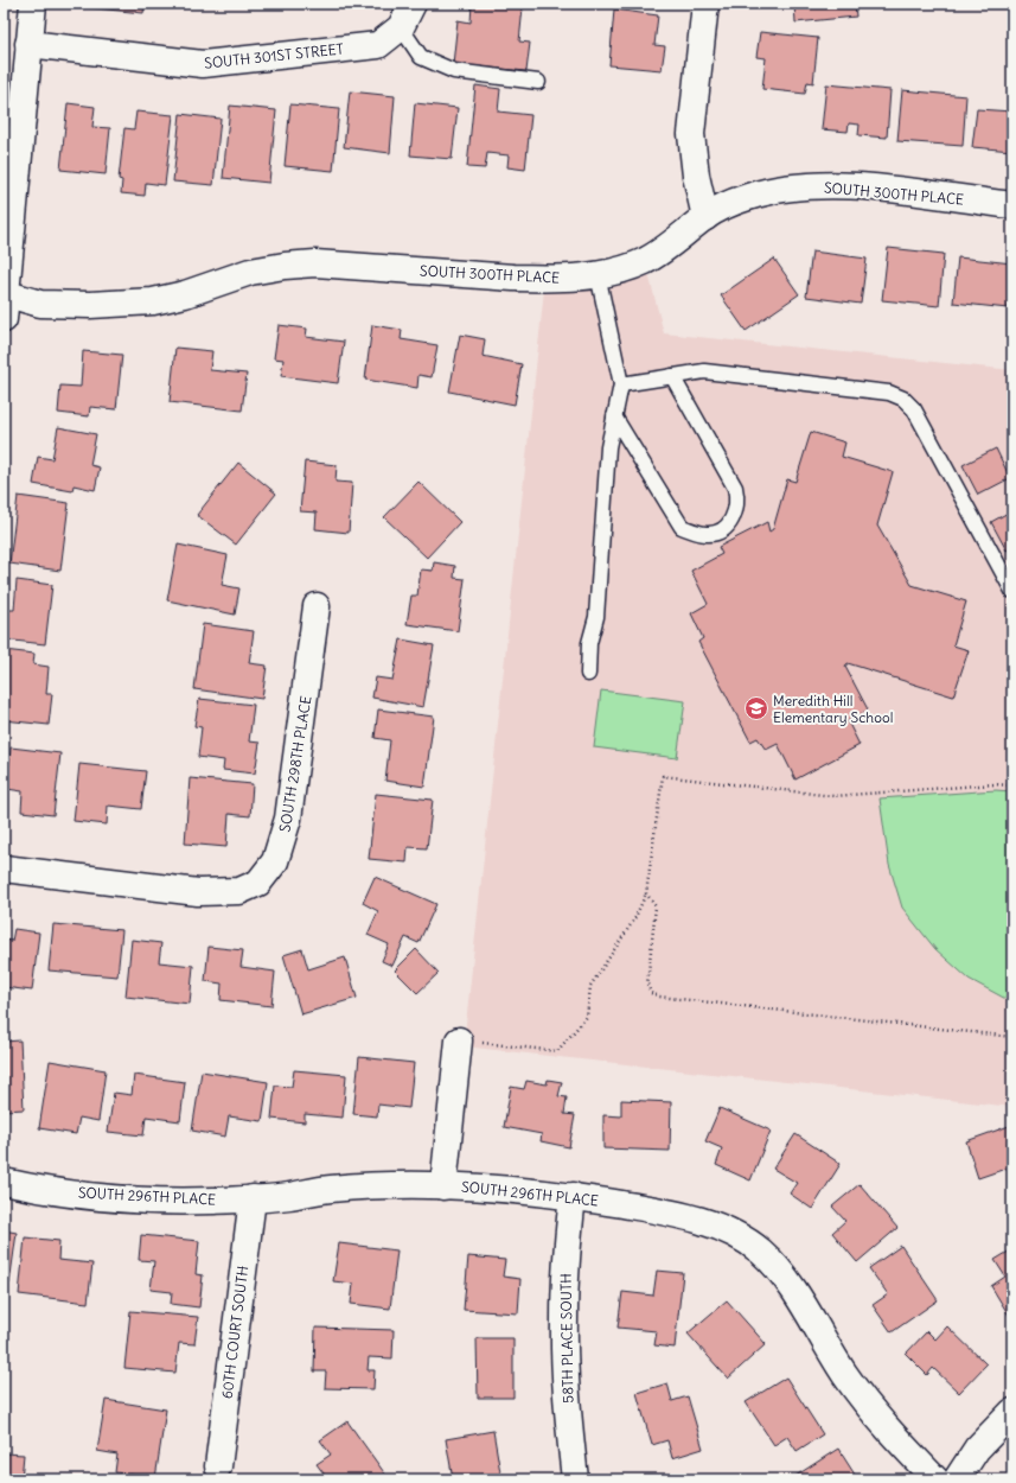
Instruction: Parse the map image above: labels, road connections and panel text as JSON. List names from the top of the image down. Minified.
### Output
{"streets":{"street":["SOUTH 301ST STREET","SOUTH 300TH PLACE","SOUTH 298TH PLACE","SOUTH 296TH PLACE","60TH COURT SOUTH","58TH PLACE SOUTH"]},"crossings":[["SOUTH 296TH PLACE","60TH COURT SOUTH"],["SOUTH 296TH PLACE","58TH PLACE SOUTH"]],"places":{"school or university":["Meredith Hill Elementary School"]}}
